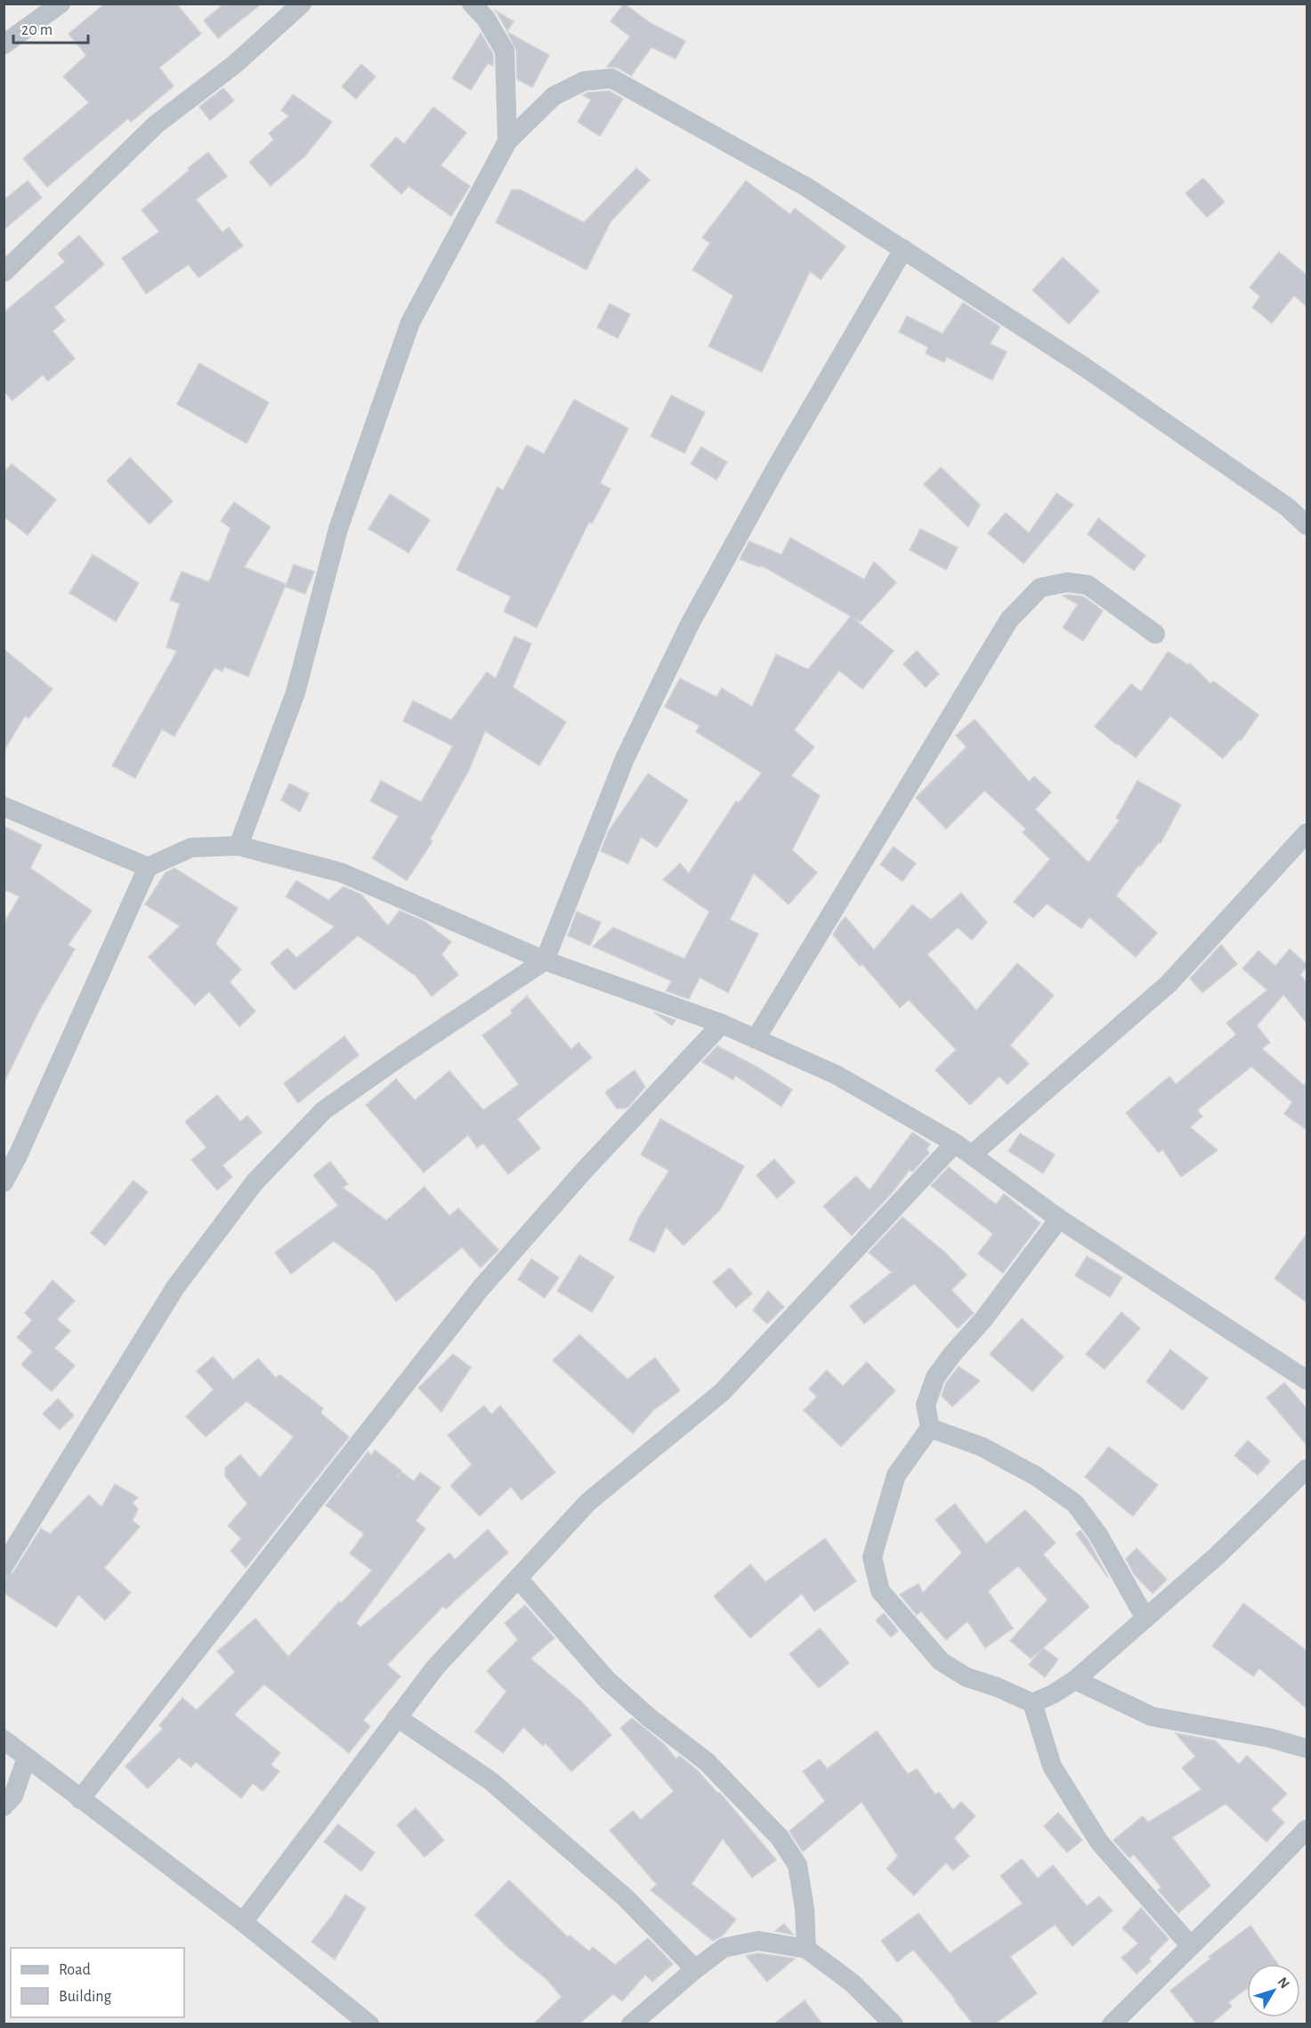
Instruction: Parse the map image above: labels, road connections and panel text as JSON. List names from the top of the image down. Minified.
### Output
{"legend":["Road","Building"],"scale_bar":"20 m","north":"top right"}
